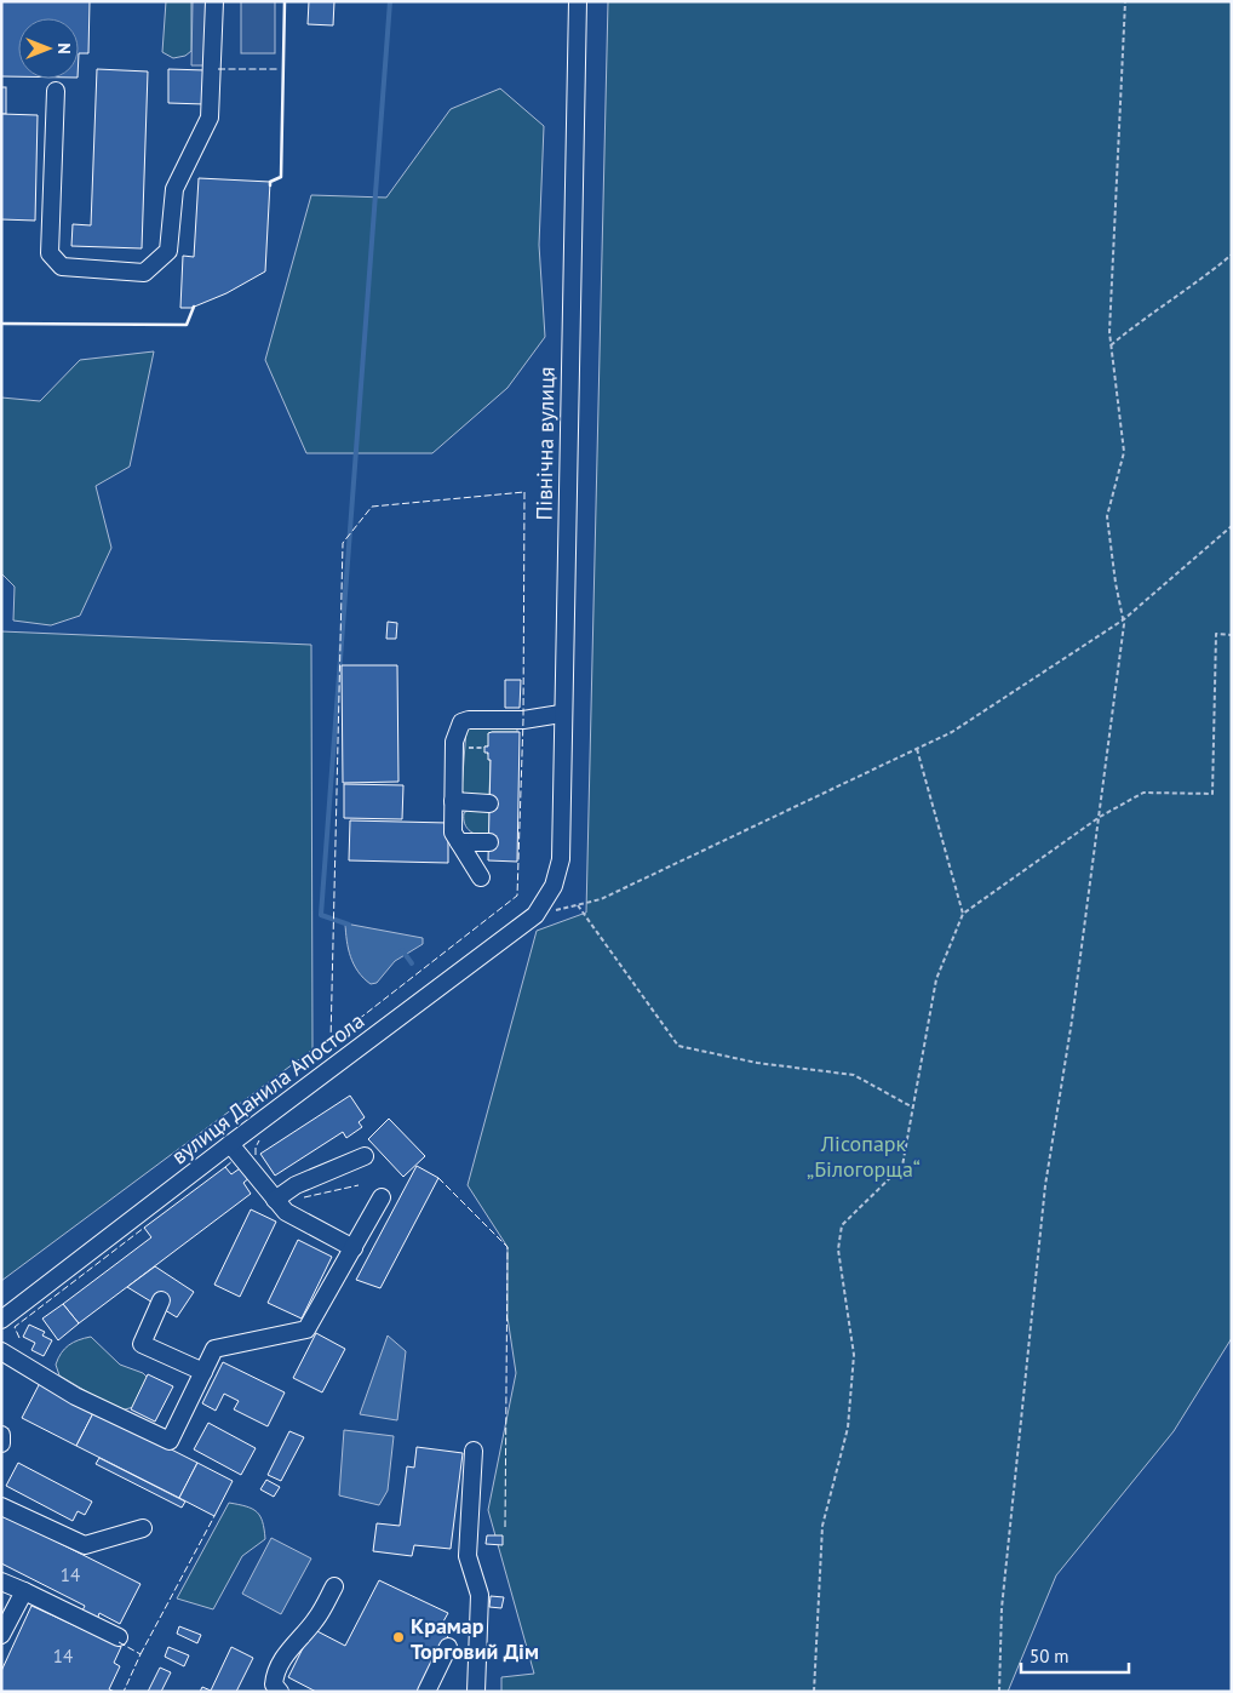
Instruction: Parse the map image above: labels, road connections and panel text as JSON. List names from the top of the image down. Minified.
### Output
{"streets":{"street":["Північна вулиця","вулиця Данила Апостола"]},"crossings":[["Північна вулиця","вулиця Данила Апостола"]],"parks":["Лісопарк „Білогорща“"],"places":["Крамар Торговий Дім"],"house_numbers":["14","14"],"scale_bar":"50 m","north":"right"}
